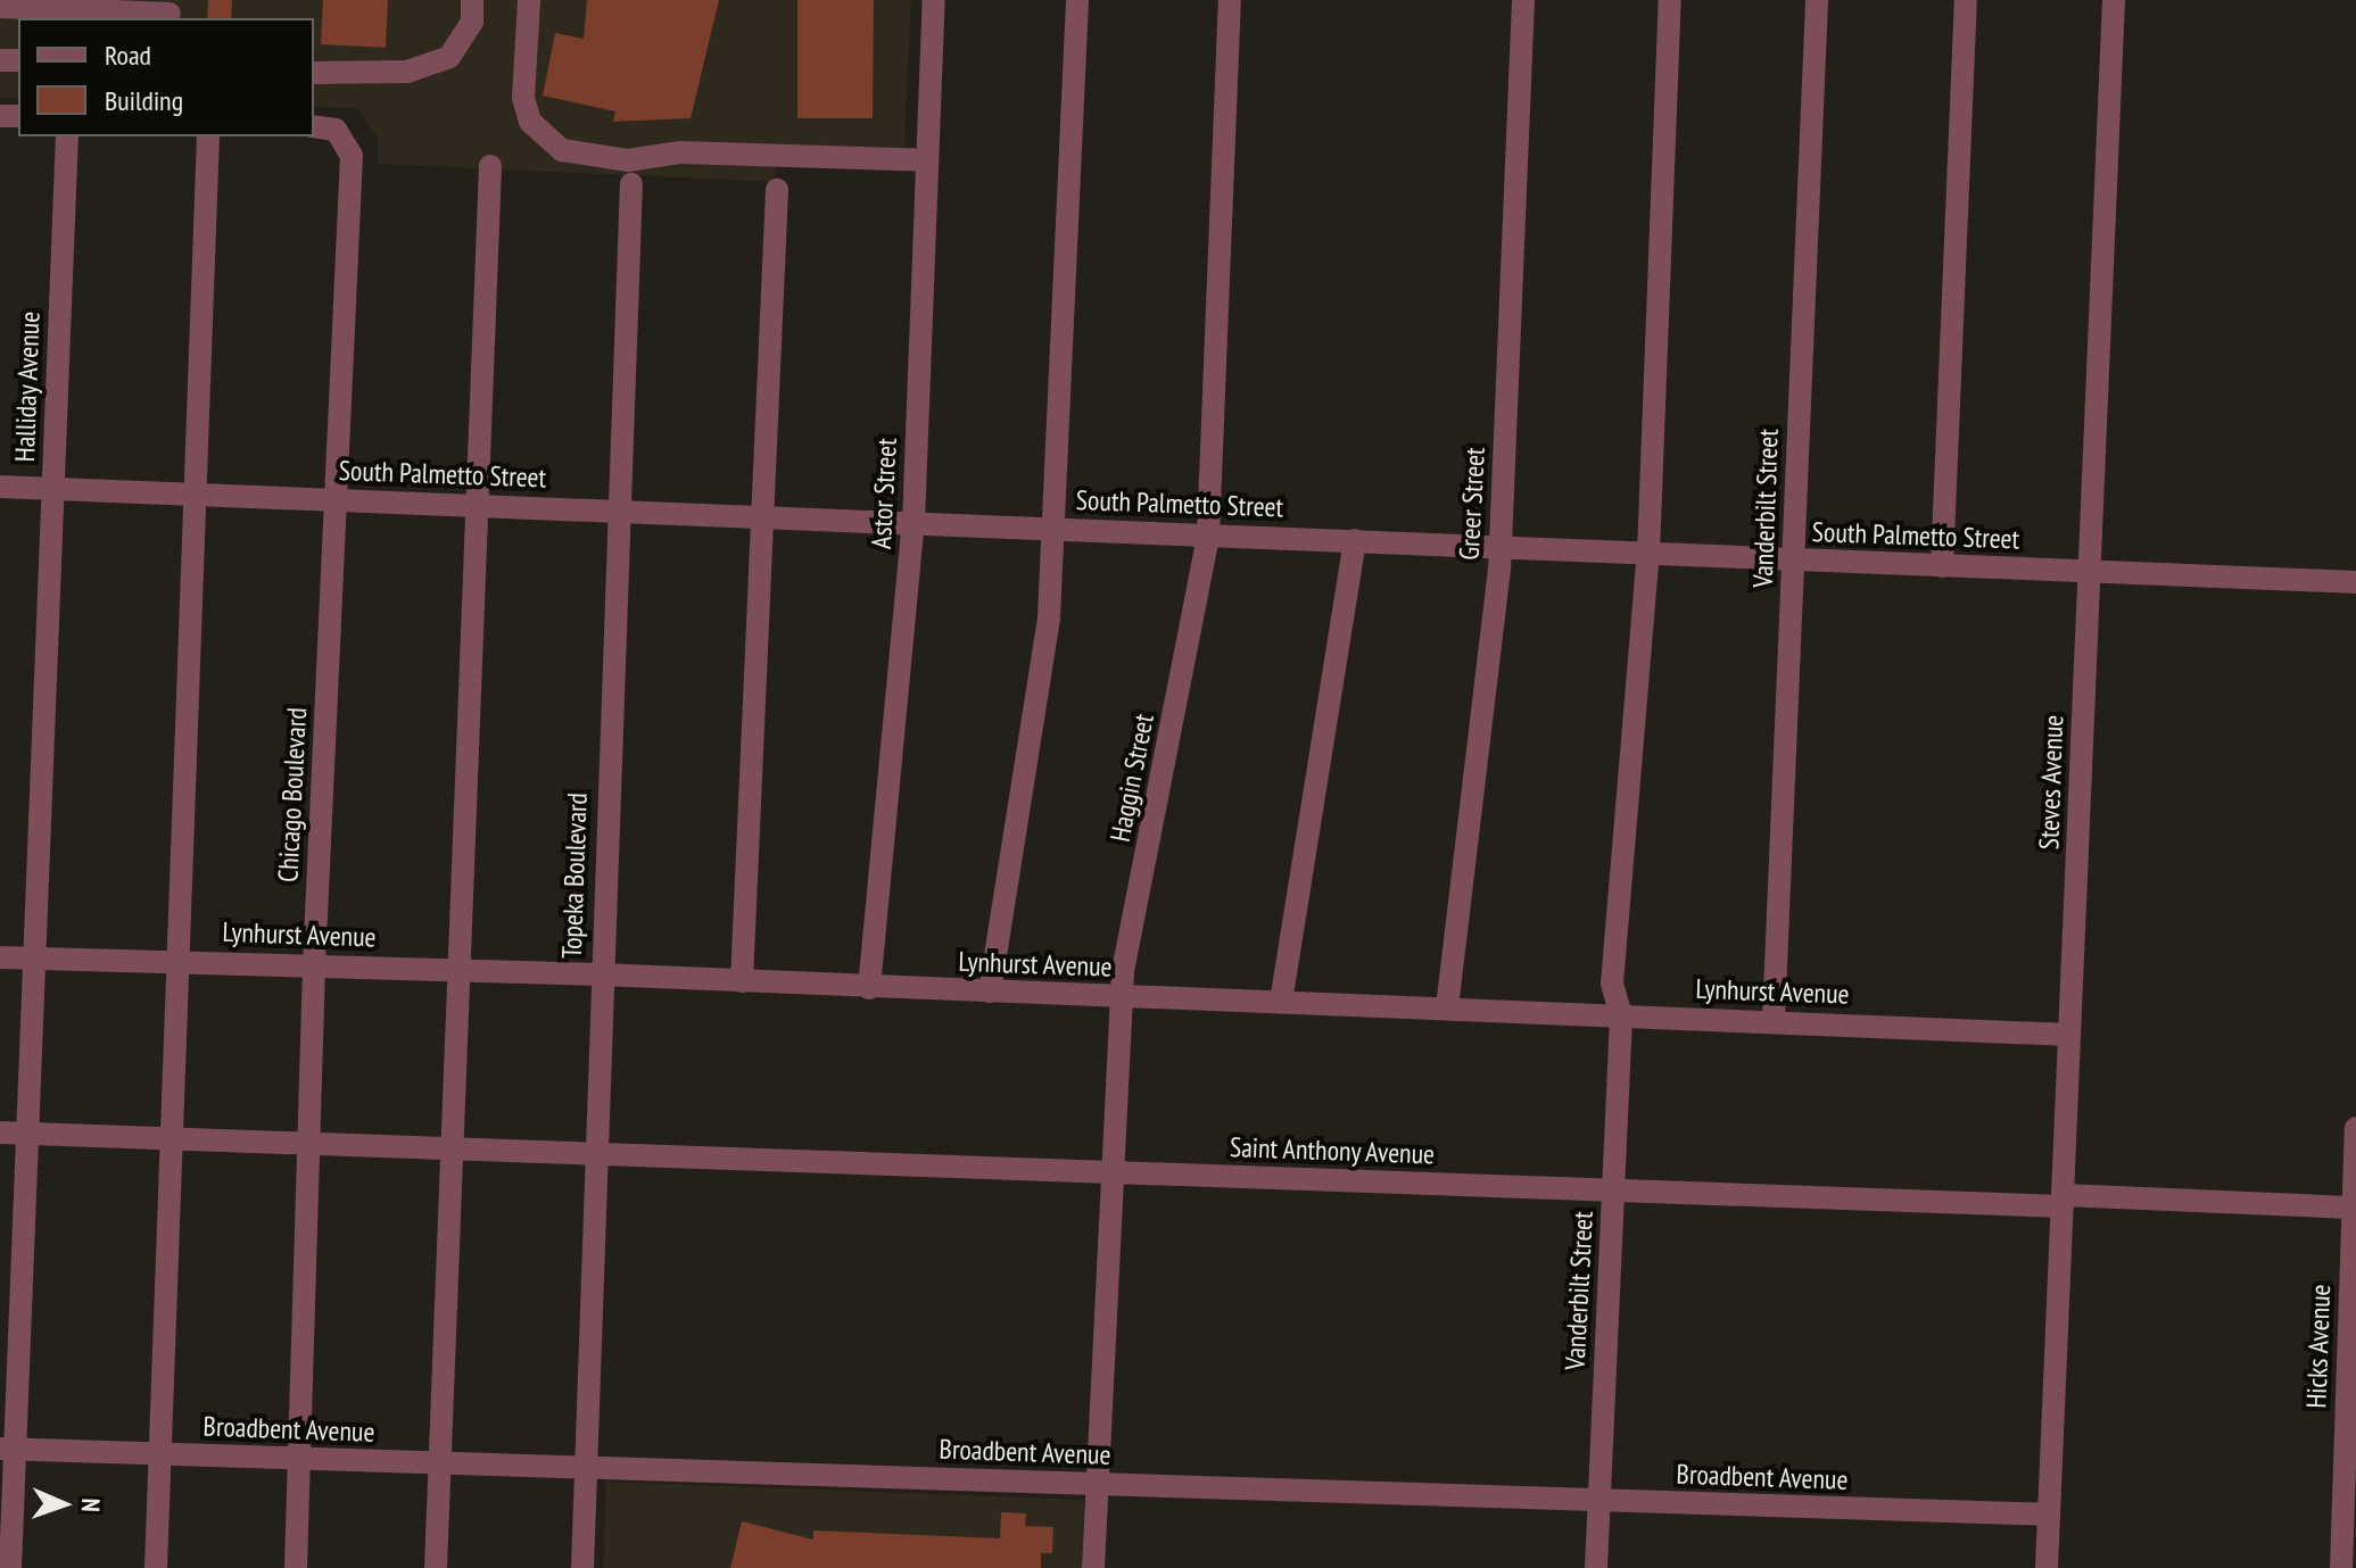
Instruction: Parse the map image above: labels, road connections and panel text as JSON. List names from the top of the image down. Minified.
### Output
{"streets":{"street":["Halliday Avenue","South Palmetto Street","Astor Street","Greer Street","Vanderbilt Street","Haggin Street","Steves Avenue","Chicago Boulevard","Topeka Boulevard","Lynhurst Avenue","Saint Anthony Avenue","Hicks Avenue","Broadbent Avenue"]},"crossings":[["Halliday Avenue","South Palmetto Street"],["Halliday Avenue","Lynhurst Avenue"],["Halliday Avenue","Saint Anthony Avenue"],["Halliday Avenue","Broadbent Avenue"],["South Palmetto Street","Astor Street"],["South Palmetto Street","Greer Street"],["South Palmetto Street","Vanderbilt Street"],["South Palmetto Street","Haggin Street"],["South Palmetto Street","Steves Avenue"],["South Palmetto Street","Chicago Boulevard"],["South Palmetto Street","Topeka Boulevard"],["Astor Street","Lynhurst Avenue"],["Greer Street","Lynhurst Avenue"],["Vanderbilt Street","Lynhurst Avenue"],["Vanderbilt Street","Saint Anthony Avenue"],["Vanderbilt Street","Broadbent Avenue"],["Haggin Street","Lynhurst Avenue"],["Haggin Street","Saint Anthony Avenue"],["Haggin Street","Broadbent Avenue"],["Steves Avenue","Lynhurst Avenue"],["Steves Avenue","Saint Anthony Avenue"],["Steves Avenue","Broadbent Avenue"],["Chicago Boulevard","Lynhurst Avenue"],["Chicago Boulevard","Saint Anthony Avenue"],["Chicago Boulevard","Broadbent Avenue"],["Topeka Boulevard","Lynhurst Avenue"],["Topeka Boulevard","Saint Anthony Avenue"],["Topeka Boulevard","Broadbent Avenue"],["Saint Anthony Avenue","Hicks Avenue"]],"legend":["Road","Building"],"north":"right"}
